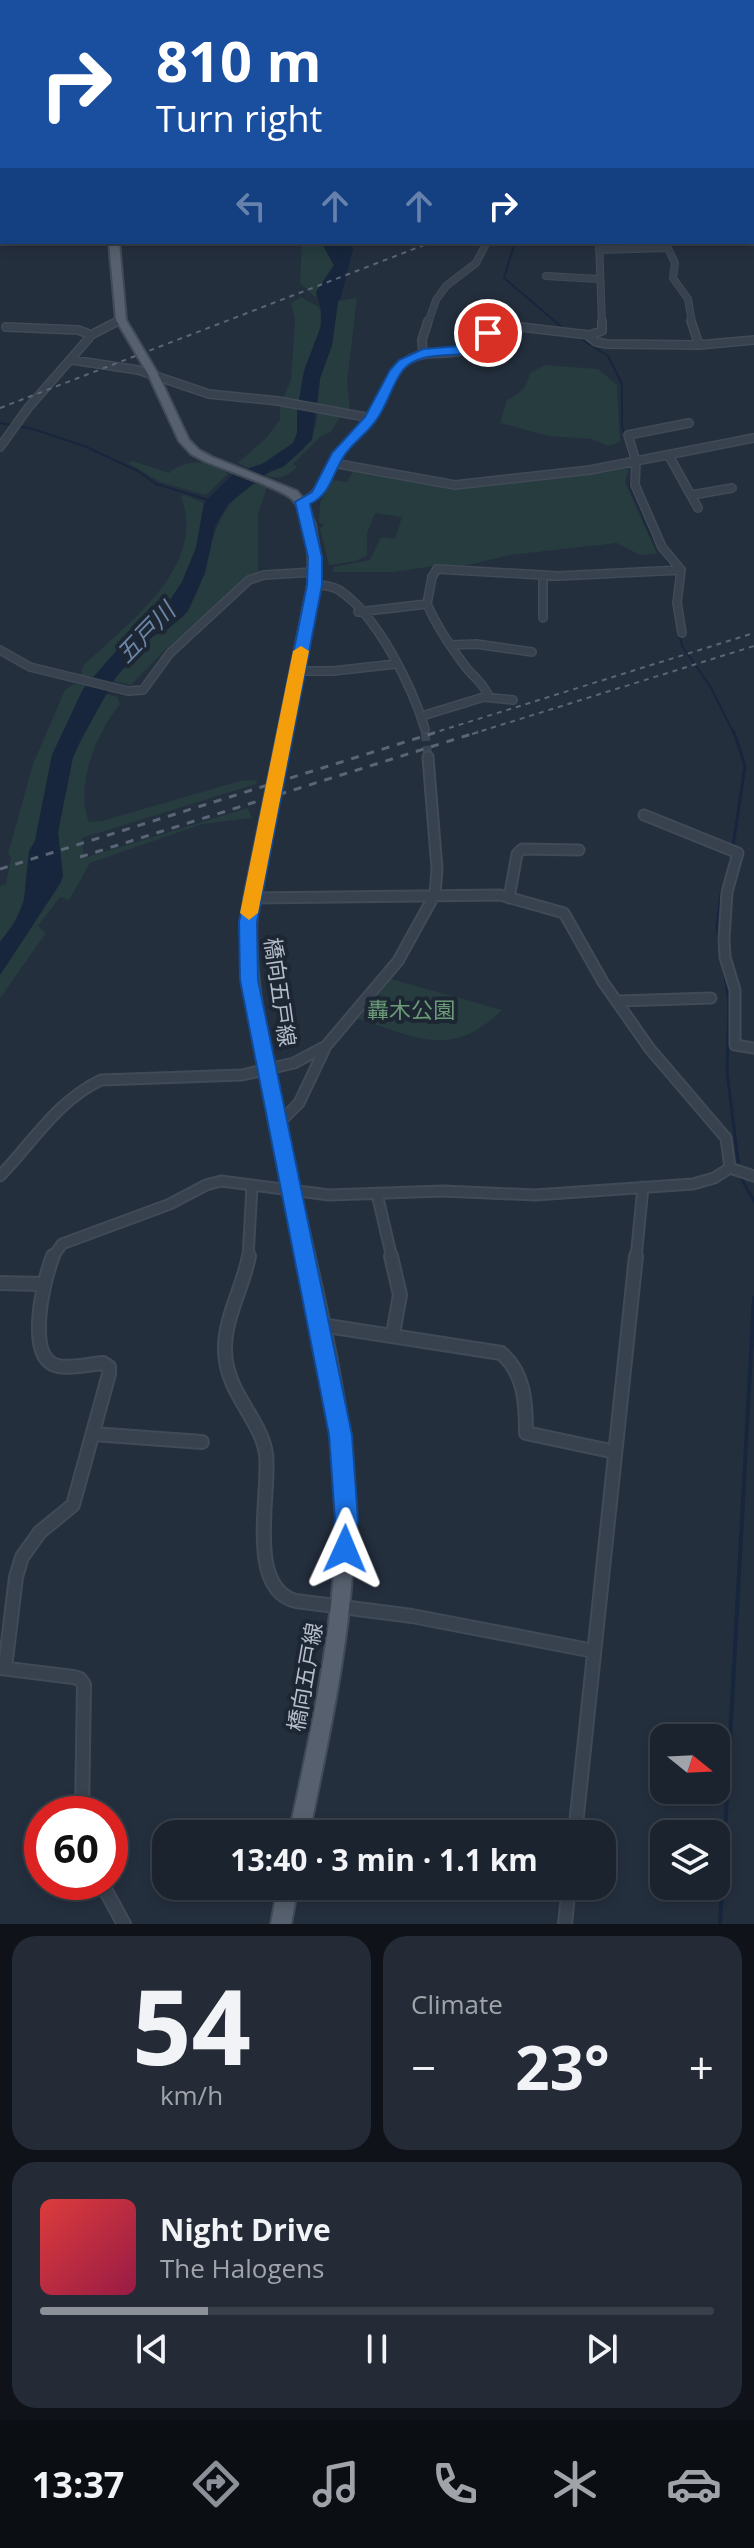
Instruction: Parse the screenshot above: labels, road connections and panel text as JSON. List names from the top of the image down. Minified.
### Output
{"streets":{"main road":["橋向五戸線"]},"water":["五戸川"],"parks":["轟木公園"],"north":"right","page":{"turn":["810 m","Turn right"],"limit":"60","trip":"13:40 · 3 min · 1.1 km","tile":[["54","km/h"],"Climate"],"heat":["−","23°","+"],"song":["Night Drive","The Halogens"],"tabs":"13:37"}}
